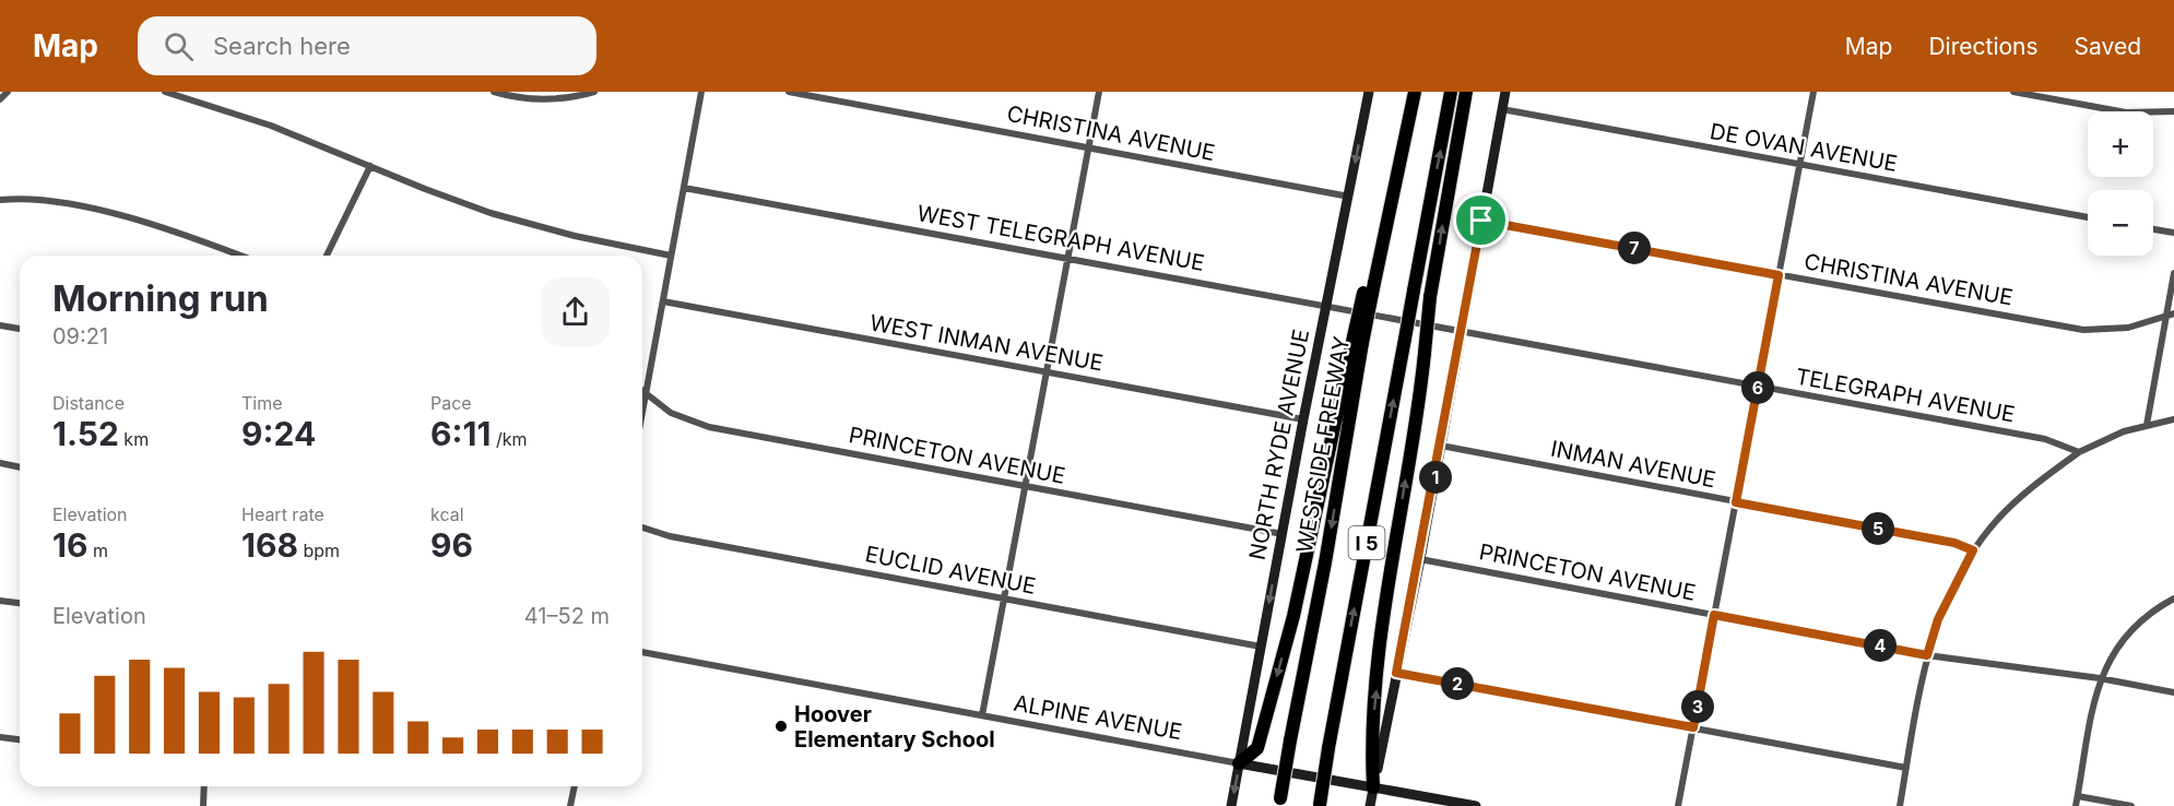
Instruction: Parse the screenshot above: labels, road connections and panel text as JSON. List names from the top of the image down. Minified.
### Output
{"streets":{"highway":["WESTSIDE FREEWAY","I 5"],"street":["CHRISTINA AVENUE","DE OVAN AVENUE","WEST TELEGRAPH AVENUE","WEST INMAN AVENUE","TELEGRAPH AVENUE","NORTH RYDE AVENUE","PRINCETON AVENUE","INMAN AVENUE","EUCLID AVENUE","ALPINE AVENUE"]},"crossings":[["CHRISTINA AVENUE","NORTH RYDE AVENUE"],["WEST TELEGRAPH AVENUE","TELEGRAPH AVENUE"],["WEST TELEGRAPH AVENUE","NORTH RYDE AVENUE"],["WEST INMAN AVENUE","NORTH RYDE AVENUE"],["NORTH RYDE AVENUE","PRINCETON AVENUE"],["NORTH RYDE AVENUE","EUCLID AVENUE"],["NORTH RYDE AVENUE","ALPINE AVENUE"]],"one_way":["NORTH RYDE AVENUE"],"places":["Hoover Elementary School"],"page":{"header":"Map","search":"Search here","nav":["Map","Directions","Saved"],"map_buttons":["+","−"],"pins":["7","6","1","5","4","2","3"],"heading":["Morning run","09:21"],"stats":[["Distance","1.52 km"],["Time","9:24"],["Pace","6:11 /km"],["Elevation","16 m"],["Heart rate","168 bpm"],["kcal","96"]],"chart":["Elevation","41–52 m"]}}
